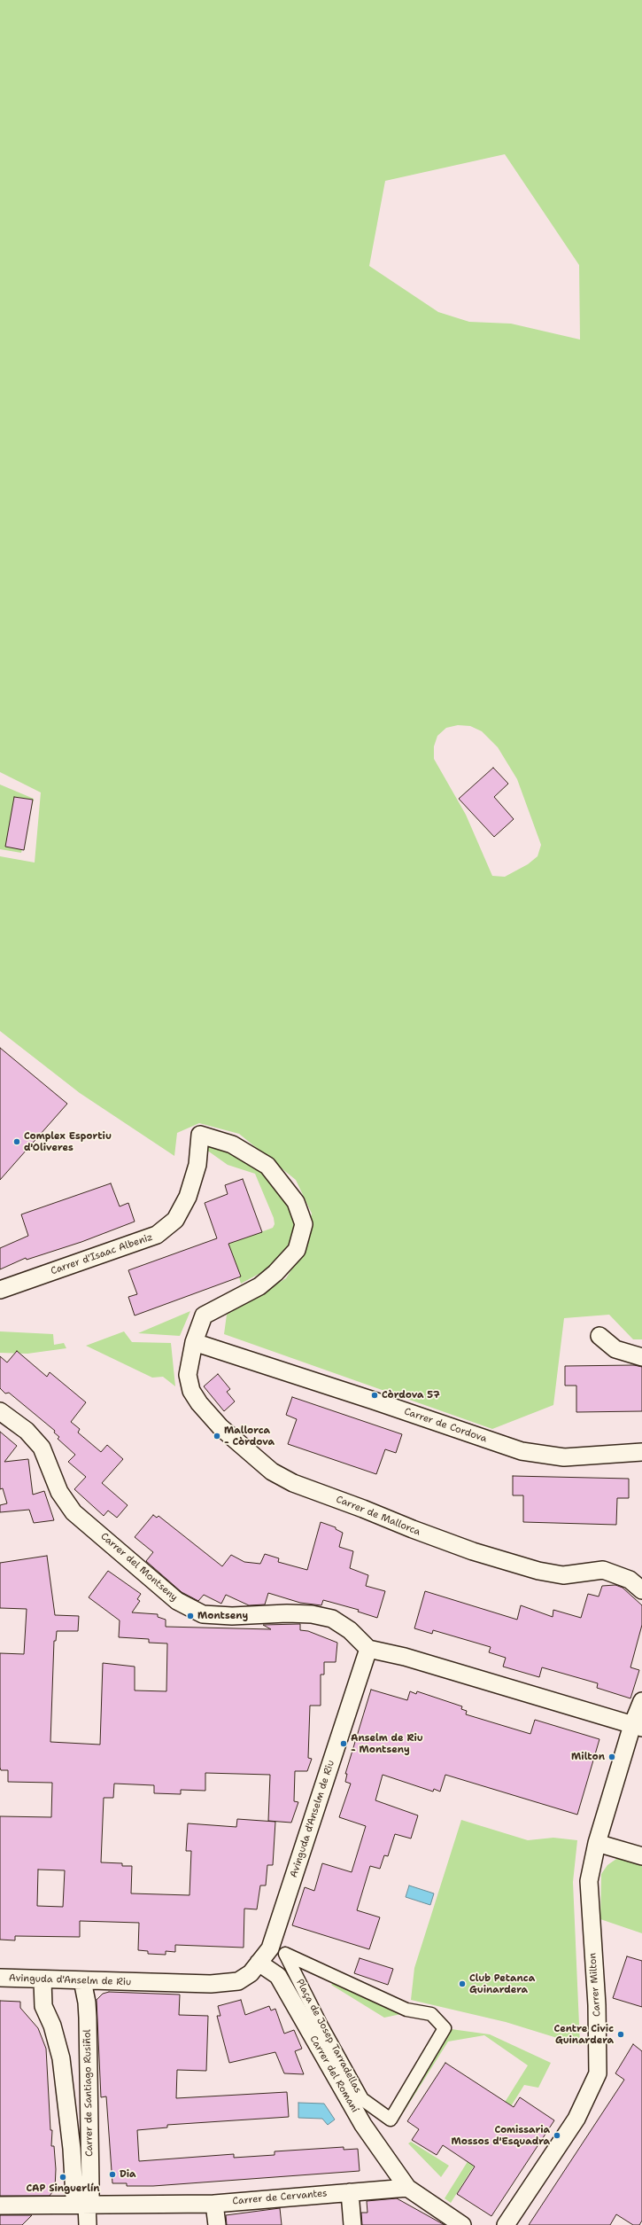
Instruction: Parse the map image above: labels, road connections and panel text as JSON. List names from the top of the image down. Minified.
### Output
{"streets":{"street":["Carrer d'Isaac Albeniz","Carrer de Cordova","Carrer de Mallorca","Carrer del Montseny","Avinguda d'Anselm de Riu","Carrer Milton","Plaça de Josep Tarradellas","Carrer del Romaní","Carrer de Santiago Rusiñol","Carrer de Cervantes"]},"crossings":[["Carrer d'Isaac Albeniz","Carrer de Mallorca"],["Carrer de Cordova","Carrer de Mallorca"],["Carrer del Montseny","Avinguda d'Anselm de Riu"],["Avinguda d'Anselm de Riu","Carrer del Romaní"],["Avinguda d'Anselm de Riu","Carrer de Santiago Rusiñol"],["Carrer del Romaní","Carrer de Cervantes"],["Carrer de Santiago Rusiñol","Carrer de Cervantes"]],"places":["Complex Esportiu d'Oliveres","Còrdova 57","Mallorca - Còrdova","Montseny","Anselm de Riu - Montseny","Milton","Club Petanca Guinardera","Centre Civic Guinardera","Comissaria Mossos d'Esquadra","Dia","CAP Singuerlín"]}
